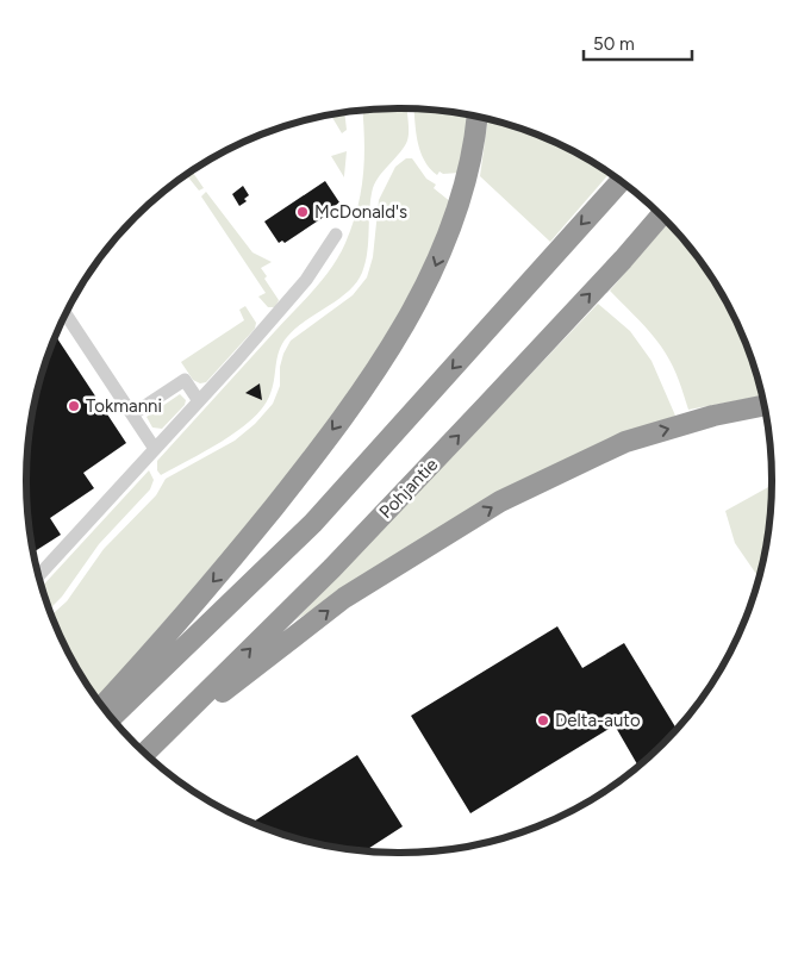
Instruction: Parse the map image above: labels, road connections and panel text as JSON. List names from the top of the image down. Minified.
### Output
{"streets":{"highway":["Pohjantie"]},"places":["McDonald's","Tokmanni","Delta-auto"],"scale_bar":"50 m"}
